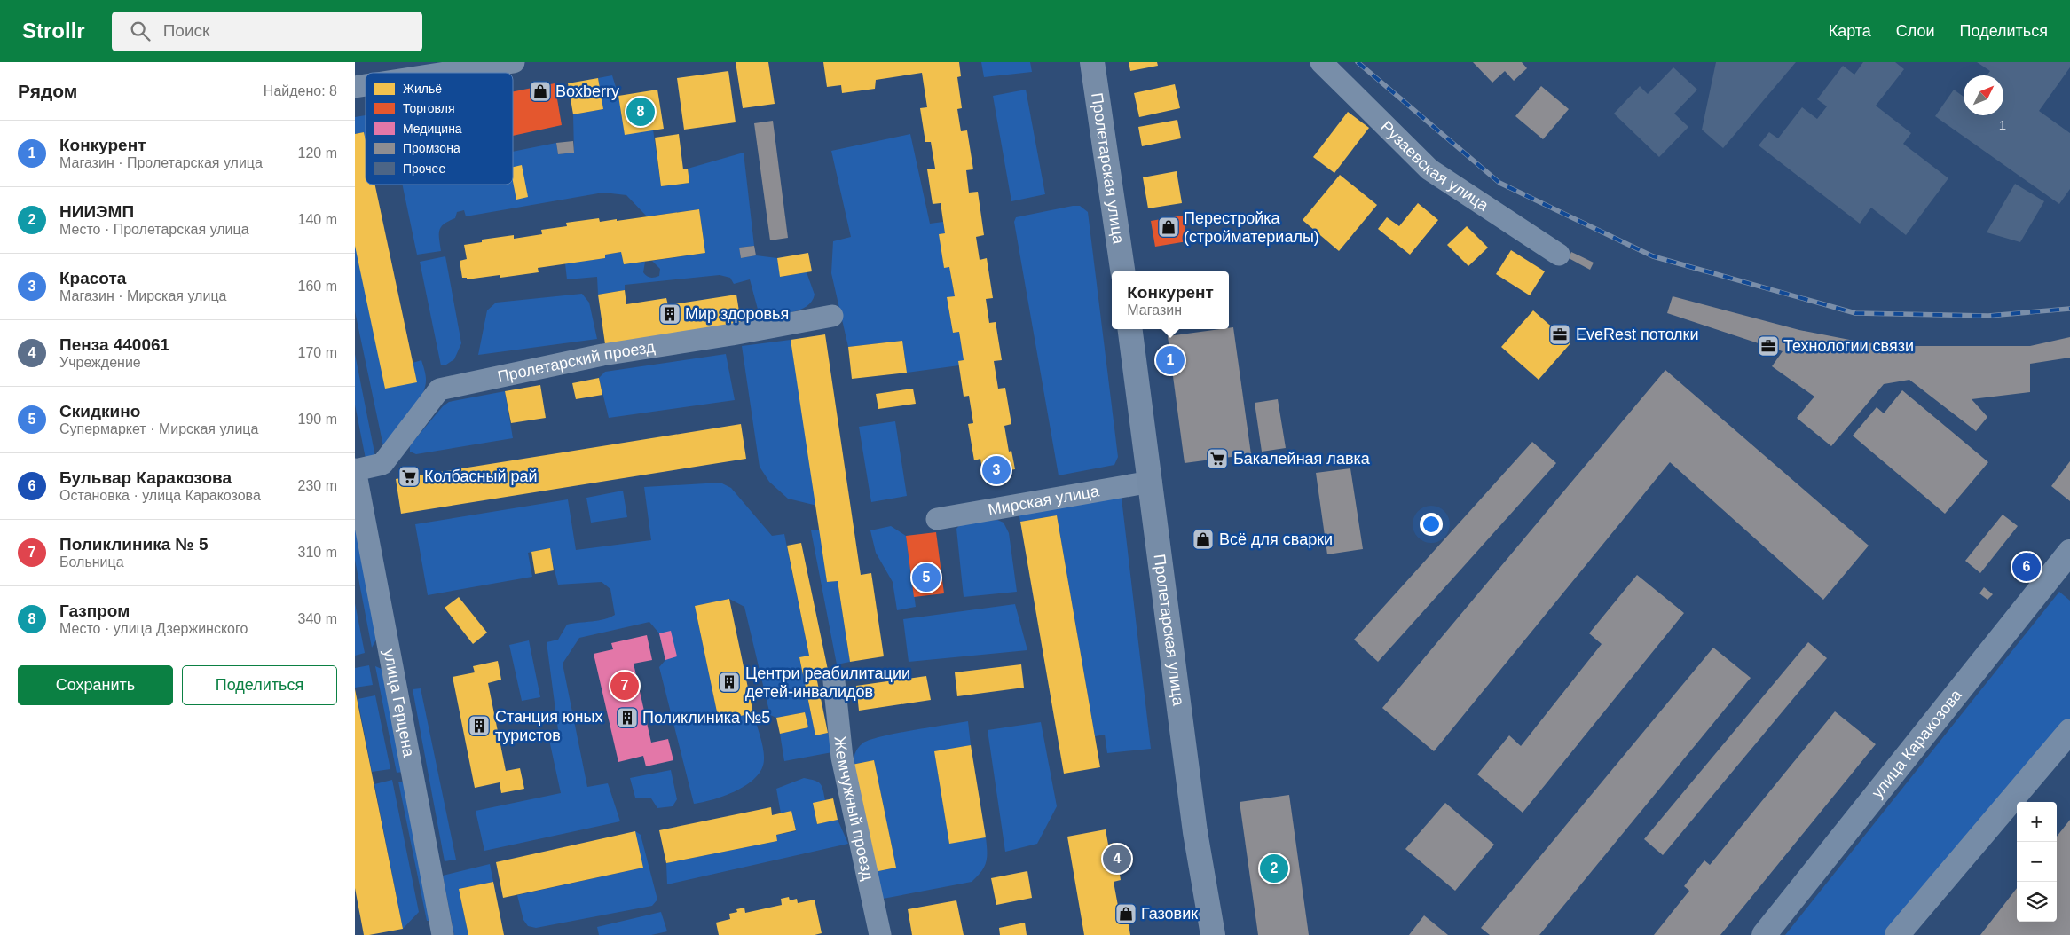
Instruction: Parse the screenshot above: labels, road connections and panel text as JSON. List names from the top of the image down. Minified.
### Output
{"streets":{"main road":["Пролетарская улица","улица Каракозова"],"street":["Рузаевская улица","Пролетарский проезд","Мирская улица","улица Герцена","Жемчужный проезд"]},"crossings":[["Пролетарская улица","Мирская улица"],["Пролетарский проезд","улица Герцена"]],"places":{"shop":["Boxberry","Перестройка (стройматериалы)","Всё для сварки","Газовик"],"building":["Мир здоровья","Центри реабилитации детей-инвалидов","Поликлиника №5","Станция юных туристов"],"office":["EveRest потолки","Технологии связи"],"supermarket":["Бакалейная лавка","Колбасный рай"]},"house_numbers":["1"],"legend":["Жильё","Торговля","Медицина","Промзона","Прочее"],"north":"top right","page":{"header":"Strollr","search":"Поиск","nav":["Карта","Слои","Поделиться"],"heading":["Рядом","Найдено: 8"],"pins":["8","1","3","6","5","7","4","2"],"list":[{"mark":"1","name":"Конкурент","note":"Магазин · Пролетарская улица","value":"120 m"},{"mark":"2","name":"НИИЭМП","note":"Место · Пролетарская улица","value":"140 m"},{"mark":"3","name":"Красота","note":"Магазин · Мирская улица","value":"160 m"},{"mark":"4","name":"Пенза 440061","note":"Учреждение","value":"170 m"},{"mark":"5","name":"Скидкино","note":"Супермаркет · Мирская улица","value":"190 m"},{"mark":"6","name":"Бульвар Каракозова","note":"Остановка · улица Каракозова","value":"230 m"},{"mark":"7","name":"Поликлиника № 5","note":"Больница","value":"310 m"},{"mark":"8","name":"Газпром","note":"Место · улица Дзержинского","value":"340 m"}],"popup":["Конкурент","Магазин"],"buttons":["Сохранить","Поделиться"],"map_buttons":["+","−"]}}
